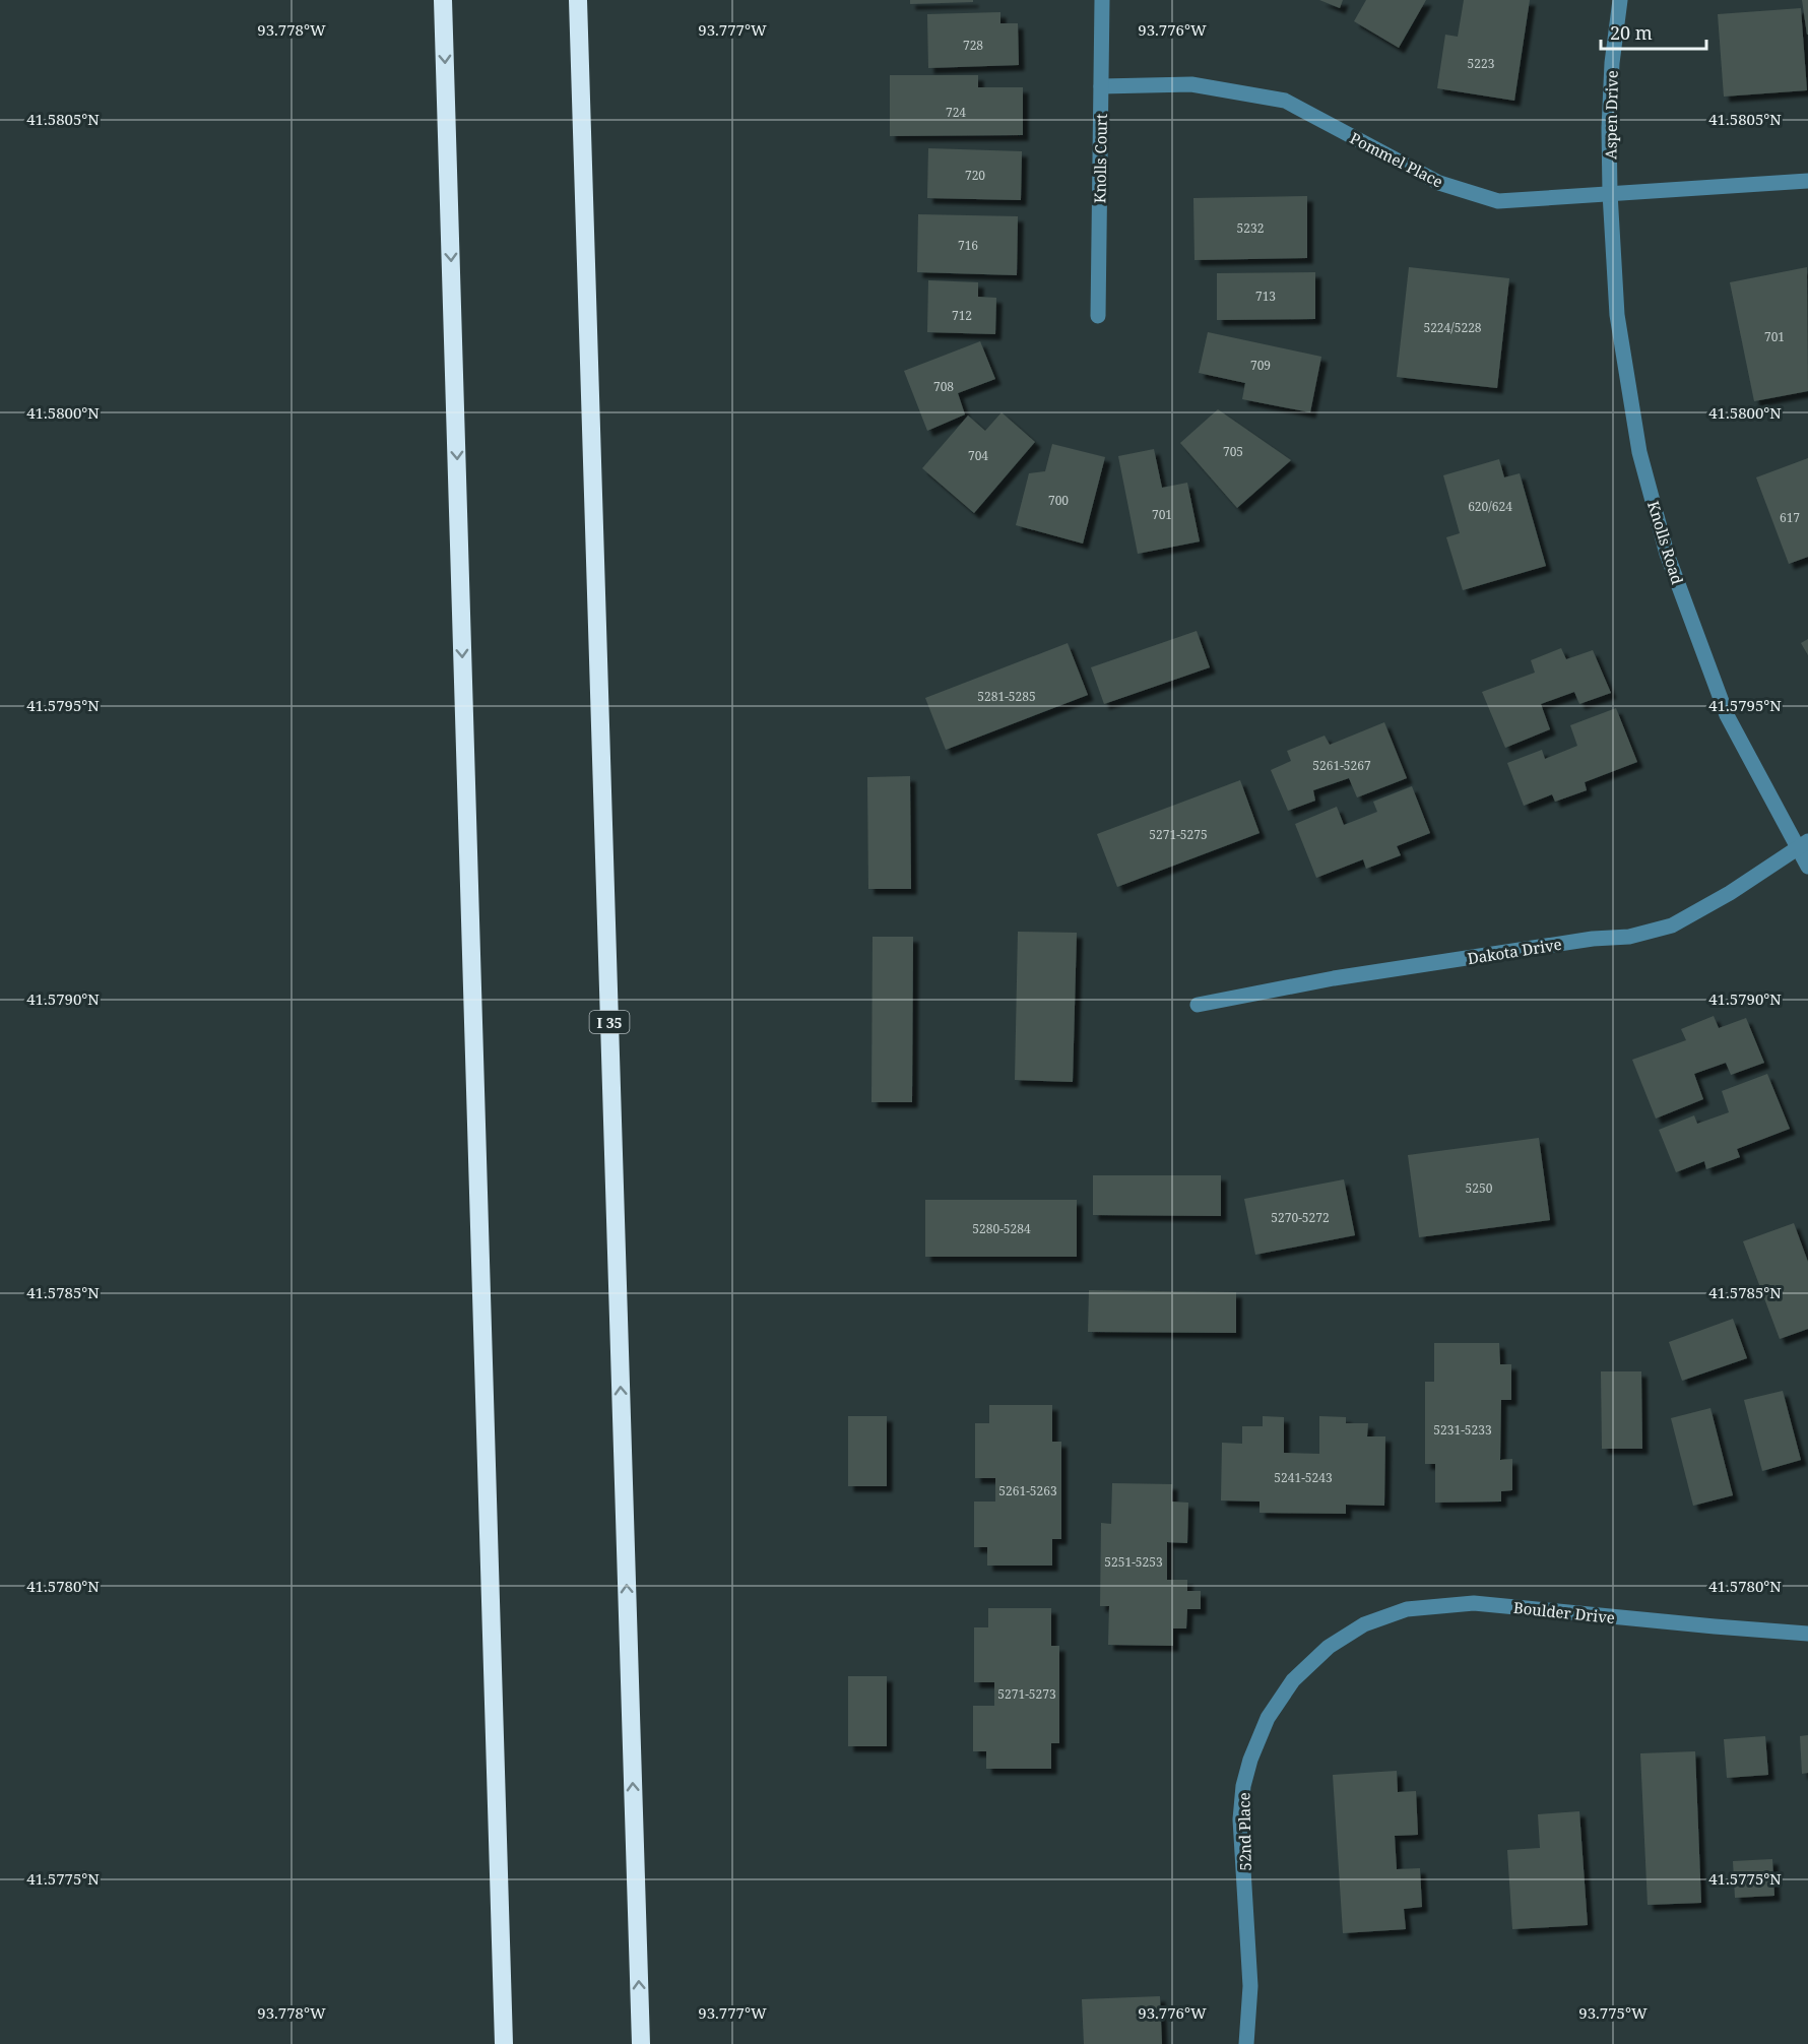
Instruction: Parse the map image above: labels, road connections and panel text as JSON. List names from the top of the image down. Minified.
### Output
{"streets":{"highway":["I 35"],"street":["Aspen Drive","Knolls Court","Pommel Place","Knolls Road","Dakota Drive","Boulder Drive","52nd Place"]},"crossings":[["Aspen Drive","Pommel Place"],["Aspen Drive","Knolls Road"],["Knolls Court","Pommel Place"],["Pommel Place","Knolls Road"],["Knolls Road","Dakota Drive"],["Boulder Drive","52nd Place"]],"house_numbers":["728","5223","724","720","5232","716","713","712","5224/5228","701","709","708","705","704","700","620/624","701","617","5281-5285","5261-5267","5271-5275","5250","5270-5272","5280-5284","5231-5233","5241-5243","5261-5263","5251-5253","5271-5273"],"scale_bar":"20 m","coordinates":["93.778°W","93.777°W","93.776°W","41.5805°N","41.5800°N","41.5795°N","41.5790°N","41.5785°N","41.5780°N","41.5775°N","93.775°W"]}
